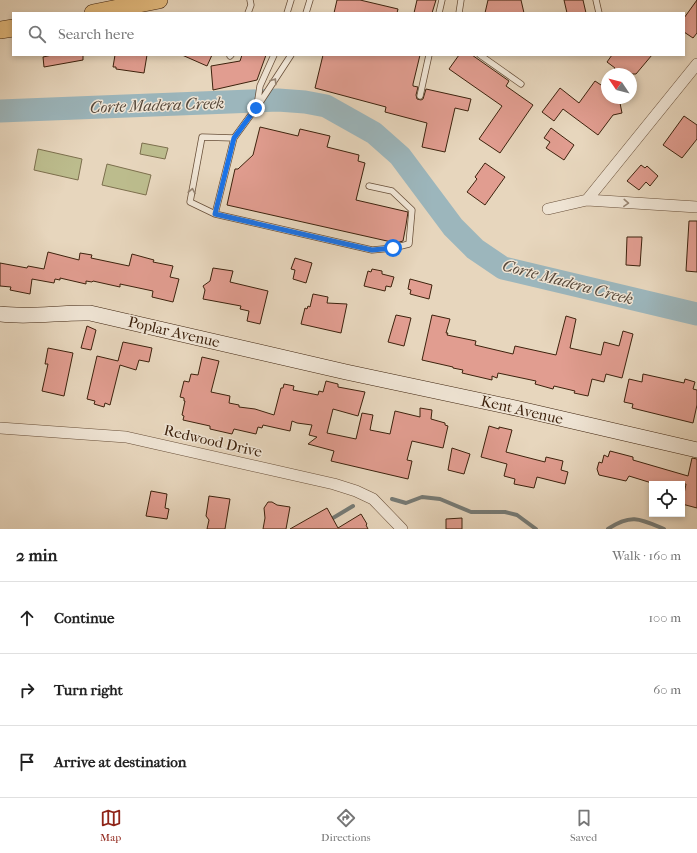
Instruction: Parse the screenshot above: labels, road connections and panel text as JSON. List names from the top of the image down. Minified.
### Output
{"streets":{"street":["Poplar Avenue","Kent Avenue","Redwood Drive"]},"crossings":[["Poplar Avenue","Kent Avenue"]],"water":["Corte Madera Creek"],"north":"top left","page":{"search":"Search here","heading":["2 min","Walk · 160 m"],"list":[["Continue","100 m"],["Turn right","60 m"],"Arrive at destination"],"nav":["Map","Directions","Saved"]}}
